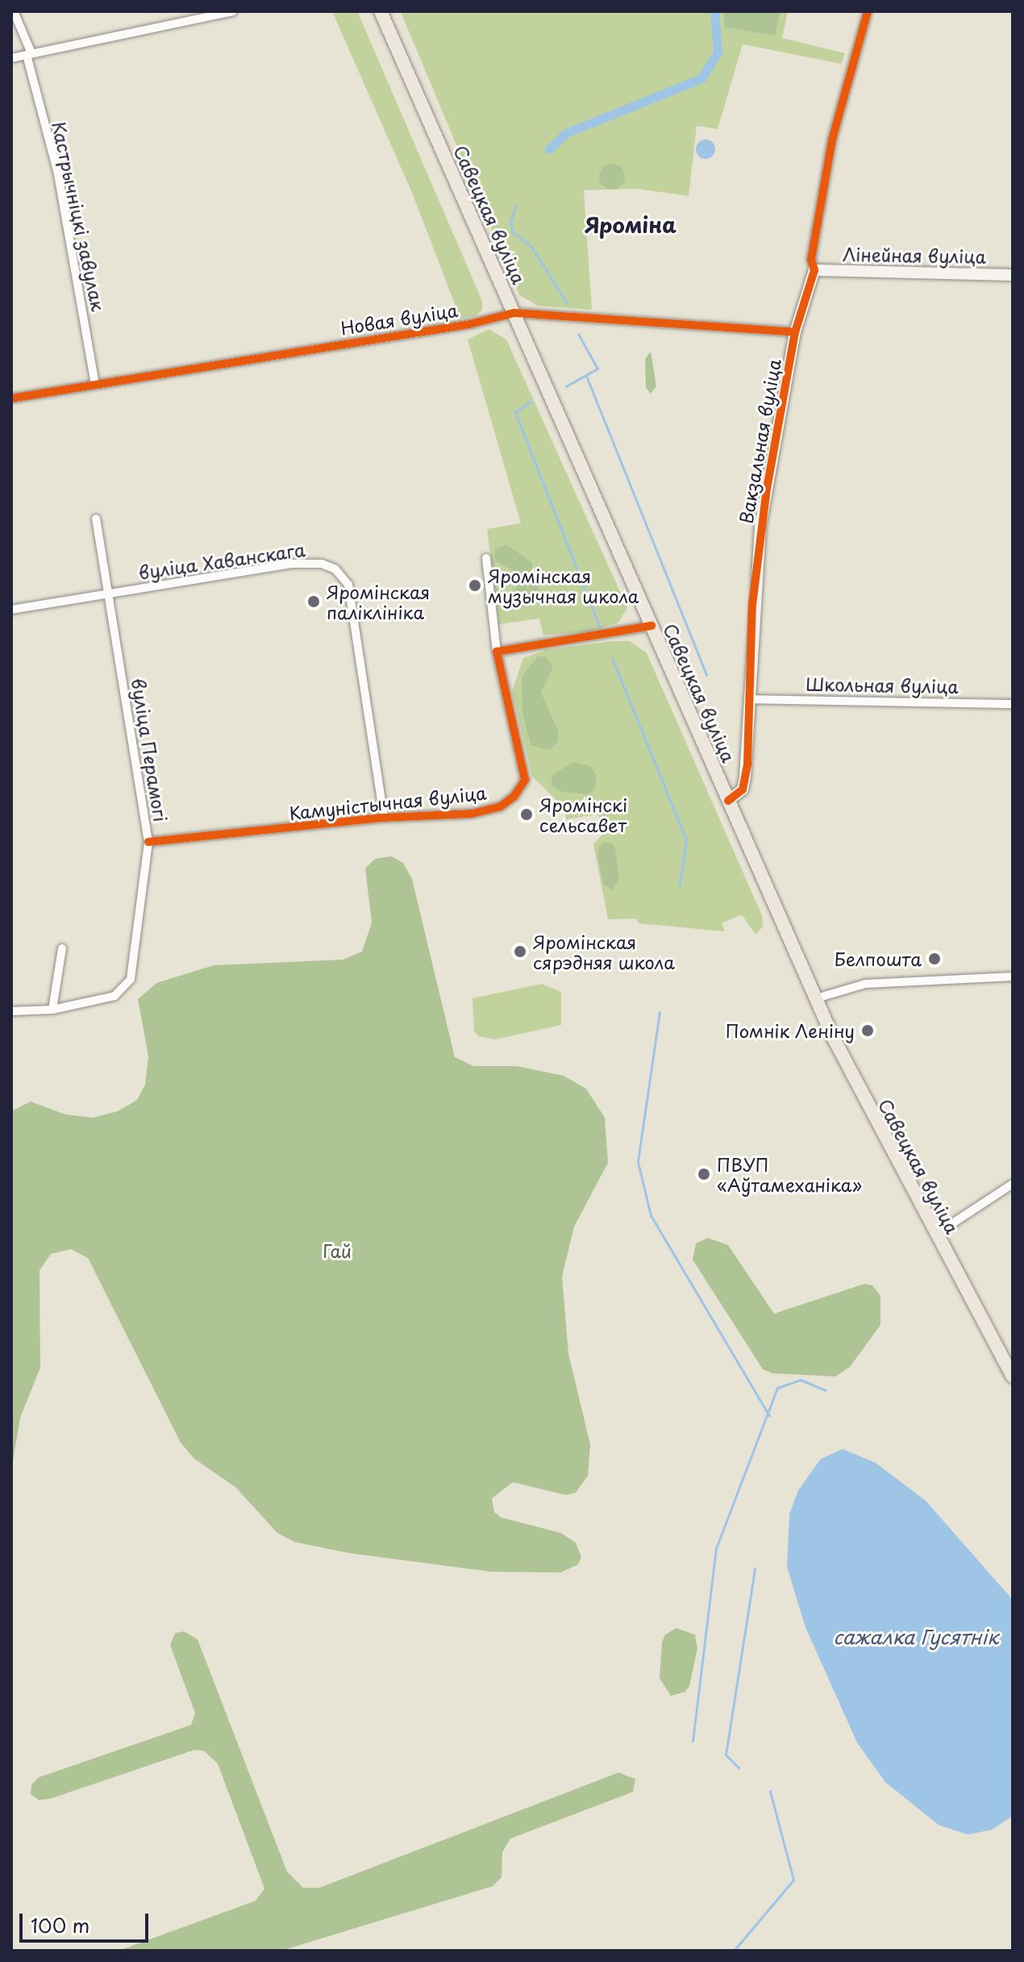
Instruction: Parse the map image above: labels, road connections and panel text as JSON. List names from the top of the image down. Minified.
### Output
{"streets":{"main road":["Савецкая вуліца"],"street":["Кастрычніцкі завулак","Лінейная вуліца","Новая вуліца","Вакзальная вуліца","вуліца Хаванскага","Школьная вуліца","вуліца Перамогі","Камуністычная вуліца"]},"crossings":[["Савецкая вуліца","Новая вуліца"],["Савецкая вуліца","Вакзальная вуліца"],["Кастрычніцкі завулак","Новая вуліца"],["Лінейная вуліца","Вакзальная вуліца"],["Новая вуліца","Вакзальная вуліца"],["Вакзальная вуліца","Школьная вуліца"],["вуліца Хаванскага","вуліца Перамогі"],["вуліца Хаванскага","Камуністычная вуліца"],["вуліца Перамогі","Камуністычная вуліца"]],"districts":["Яроміна"],"water":["сажалка Гусятнік"],"parks":["Гай"],"places":["Яромінская музычная школа","Яромінская паліклініка","Яромінскі сельсавет","Яромінская сярэдняя школа","Белпошта","Помнік Леніну","ПВУП «Аўтамеханіка»"],"scale_bar":"100 m"}
